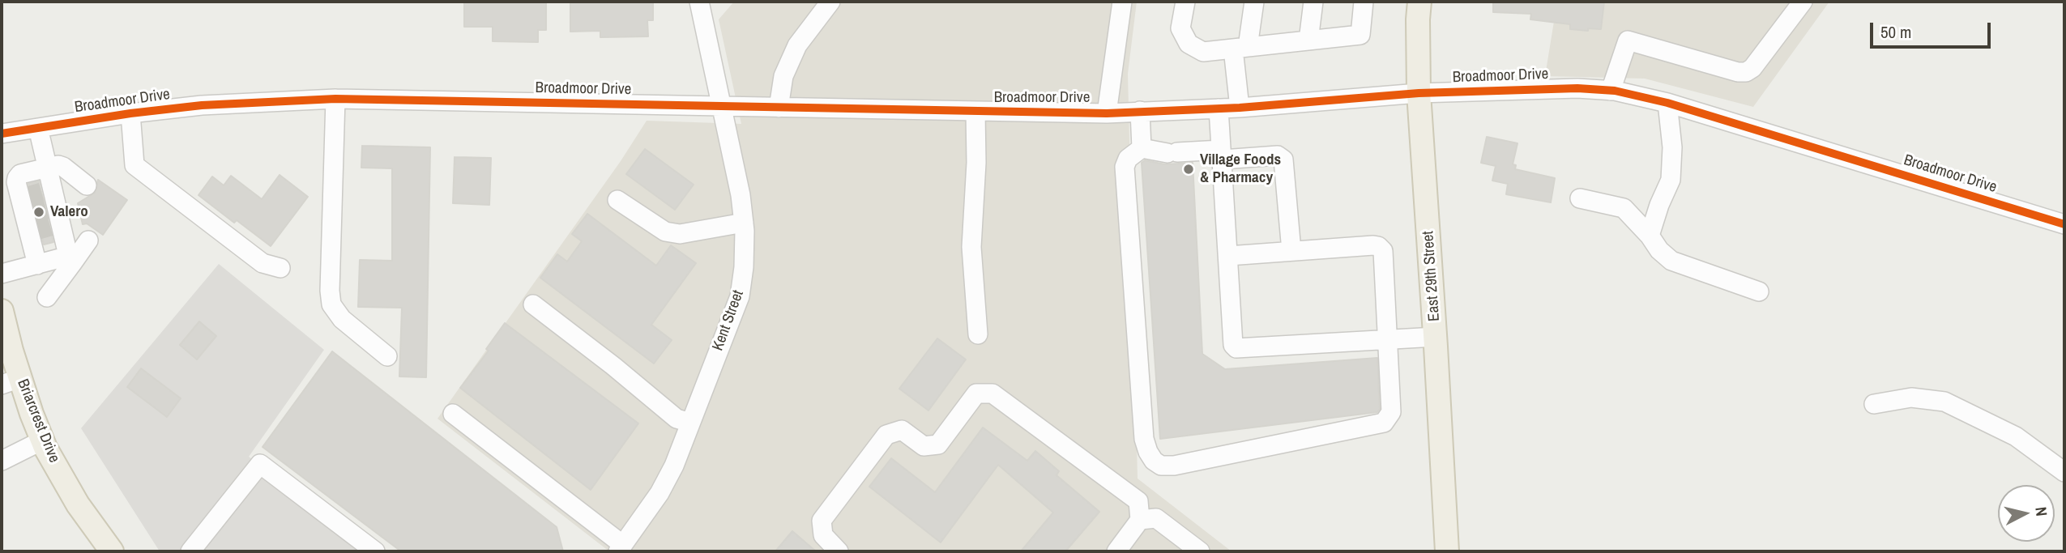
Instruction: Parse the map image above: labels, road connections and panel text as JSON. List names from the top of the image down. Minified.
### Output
{"streets":{"main road":["East 29th Street","Briarcrest Drive"],"street":["Broadmoor Drive","Kent Street"]},"crossings":[["Broadmoor Drive","East 29th Street"],["Broadmoor Drive","Kent Street"]],"places":["Village Foods & Pharmacy","Valero"],"scale_bar":"50 m","north":"right"}
